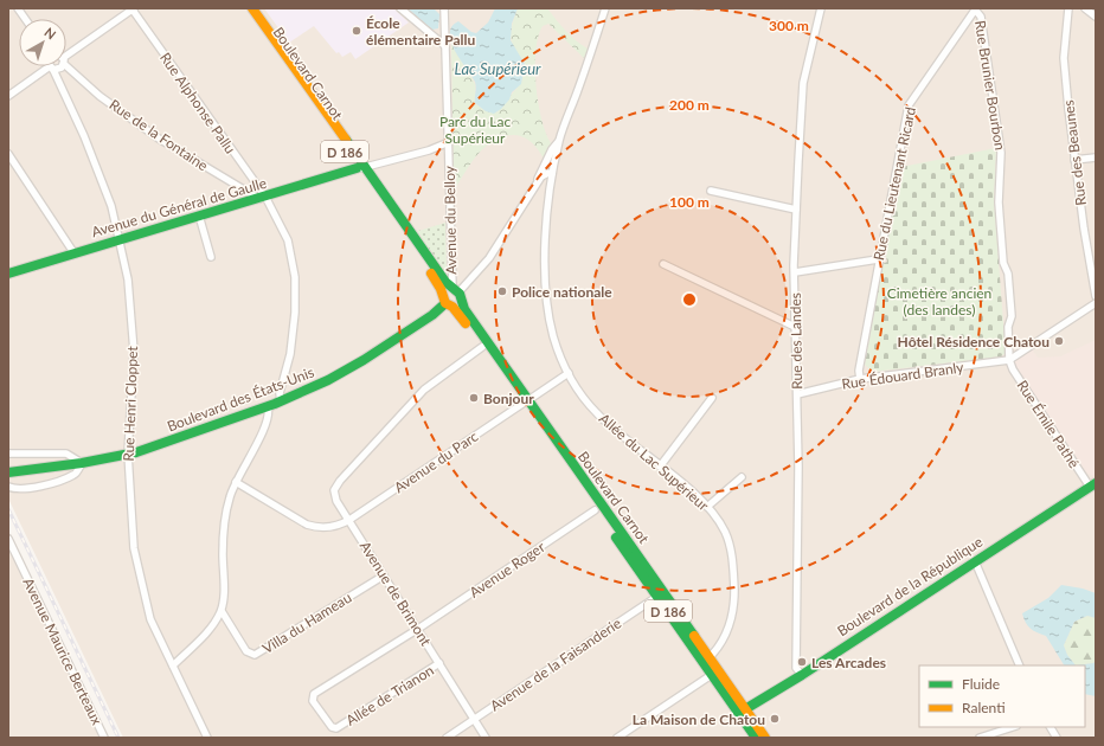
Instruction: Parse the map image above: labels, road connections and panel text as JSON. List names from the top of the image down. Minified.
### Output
{"streets":{"main road":["Boulevard Carnot","D 186","Avenue du Général de Gaulle","Boulevard des États-Unis","Boulevard de la République"],"street":["Rue Brunier Bourbon","Rue Alphonse Pallu","Rue de la Fontaine","Rue des Beaunes","Rue du Lieutenant Ricard","Avenue du Belloy","Rue des Landes","Rue Édouard Branly","Rue Henri Cloppet","Rue Émile Pathé","Avenue du Parc","Allée du Lac Supérieur","Avenue Roger","Avenue de Brimont","Villa du Hameau","Avenue Maurice Berteaux","Avenue de la Faisanderie","Allée de Trianon"]},"crossings":[["Boulevard Carnot","D 186"],["Boulevard Carnot","Avenue du Général de Gaulle"],["Boulevard Carnot","Avenue du Belloy"],["Boulevard Carnot","Boulevard des États-Unis"],["Boulevard Carnot","Avenue du Parc"],["Boulevard Carnot","Allée du Lac Supérieur"],["Boulevard Carnot","Avenue Roger"],["Boulevard Carnot","Boulevard de la République"],["Boulevard Carnot","Avenue de Brimont"],["Boulevard Carnot","Avenue de la Faisanderie"],["Rue Brunier Bourbon","Rue du Lieutenant Ricard"],["Rue Brunier Bourbon","Rue Édouard Branly"],["Rue Brunier Bourbon","Rue Émile Pathé"],["Rue Alphonse Pallu","Rue de la Fontaine"],["Rue Alphonse Pallu","Avenue du Général de Gaulle"],["Rue Alphonse Pallu","Boulevard des États-Unis"],["Rue de la Fontaine","Avenue du Général de Gaulle"],["D 186","Avenue du Parc"],["D 186","Boulevard de la République"],["D 186","Avenue de Brimont"],["Rue du Lieutenant Ricard","Rue Édouard Branly"],["Avenue du Général de Gaulle","Rue Henri Cloppet"],["Avenue du Belloy","Boulevard des États-Unis"],["Rue des Landes","Rue Édouard Branly"],["Rue des Landes","Boulevard de la République"],["Rue Édouard Branly","Rue Émile Pathé"],["Boulevard des États-Unis","Rue Henri Cloppet"],["Boulevard des États-Unis","Allée du Lac Supérieur"],["Rue Émile Pathé","Boulevard de la République"],["Avenue du Parc","Allée du Lac Supérieur"],["Avenue du Parc","Avenue de Brimont"],["Avenue Roger","Avenue de Brimont"],["Avenue Roger","Allée de Trianon"],["Avenue de Brimont","Villa du Hameau"],["Avenue de Brimont","Avenue de la Faisanderie"],["Avenue de Brimont","Allée de Trianon"]],"water":["Lac Supérieur"],"parks":["Parc du Lac Supérieur","Cimetière ancien (des landes)"],"places":["École élémentaire Pallu","Police nationale","Hôtel Résidence Chatou","Bonjour","Les Arcades","La Maison de Chatou"],"legend":["Fluide","Ralenti"],"north":"top right","rings":["300 m","200 m","100 m"]}
